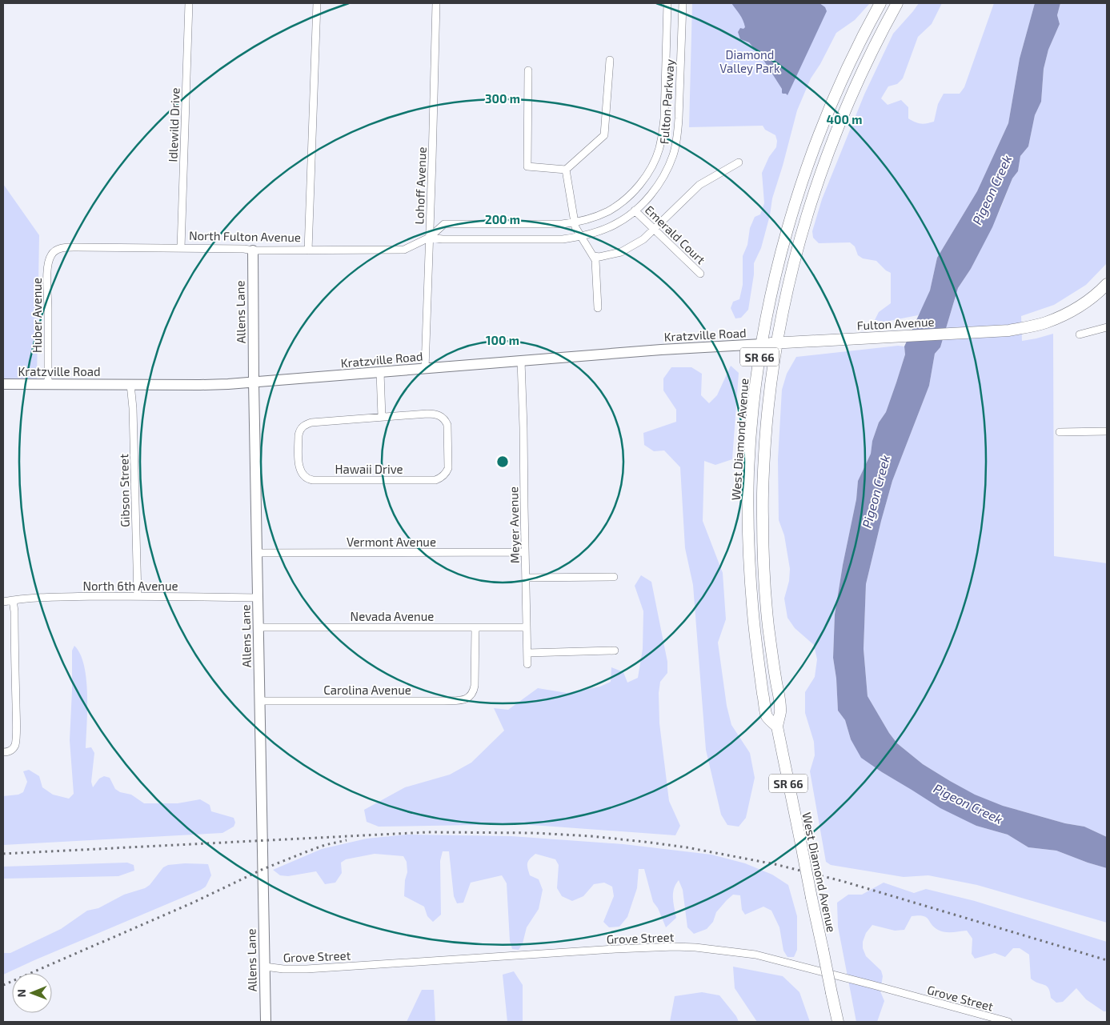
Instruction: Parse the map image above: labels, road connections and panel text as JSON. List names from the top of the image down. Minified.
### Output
{"streets":{"main road":["Fulton Avenue","SR 66","West Diamond Avenue"],"street":["Fulton Parkway","Idlewild Drive","Lohoff Avenue","Emerald Court","North Fulton Avenue","Allens Lane","Huber Avenue","Kratzville Road","Hawaii Drive","Gibson Street","Meyer Avenue","Vermont Avenue","North 6th Avenue","Nevada Avenue","Carolina Avenue","Grove Street"]},"crossings":[["Fulton Parkway","Lohoff Avenue"],["Fulton Parkway","Emerald Court"],["Fulton Parkway","North Fulton Avenue"],["Idlewild Drive","North Fulton Avenue"],["Lohoff Avenue","North Fulton Avenue"],["Lohoff Avenue","Kratzville Road"],["North Fulton Avenue","Allens Lane"],["North Fulton Avenue","Huber Avenue"],["Allens Lane","Kratzville Road"],["Allens Lane","Vermont Avenue"],["Allens Lane","North 6th Avenue"],["Allens Lane","Nevada Avenue"],["Allens Lane","Carolina Avenue"],["Allens Lane","Grove Street"],["Huber Avenue","Kratzville Road"],["Fulton Avenue","Kratzville Road"],["Fulton Avenue","West Diamond Avenue"],["Kratzville Road","West Diamond Avenue"],["Kratzville Road","Gibson Street"],["Kratzville Road","Meyer Avenue"],["Gibson Street","North 6th Avenue"],["Meyer Avenue","Vermont Avenue"],["Meyer Avenue","Nevada Avenue"],["Nevada Avenue","Carolina Avenue"]],"water":["Pigeon Creek"],"parks":["Diamond Valley Park"],"north":"left","rings":["300 m","400 m","200 m","100 m"]}
